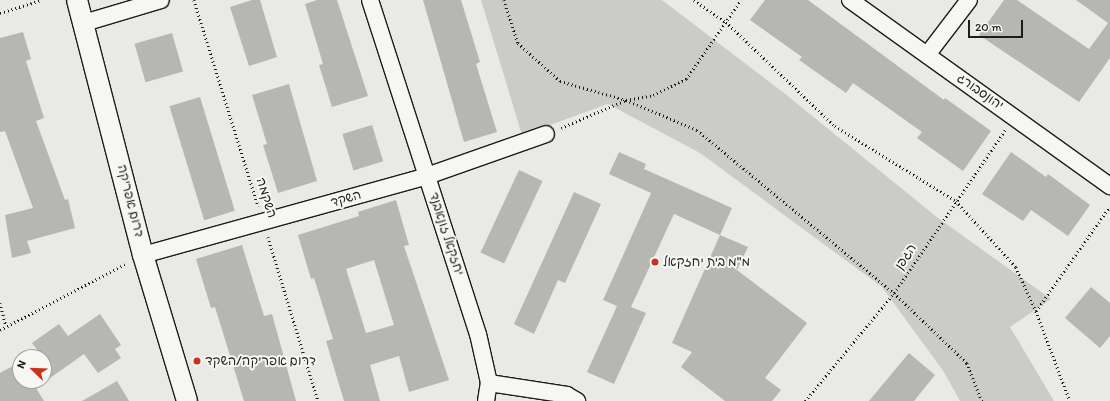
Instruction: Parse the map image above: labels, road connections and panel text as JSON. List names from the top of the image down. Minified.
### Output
{"streets":{"street":["יהונסבורג","השקד","דרום אפריקה","יחזקאל זונאבנד"],"path":["השקמה","הגפן"]},"crossings":[["יהונסבורג","הגפן"],["השקמה","השקד"],["השקד","דרום אפריקה"],["השקד","יחזקאל זונאבנד"]],"places":["מ\"מ בית יחזקאל","דרום אפריקה/השקד"],"scale_bar":"20 m","north":"top left"}
